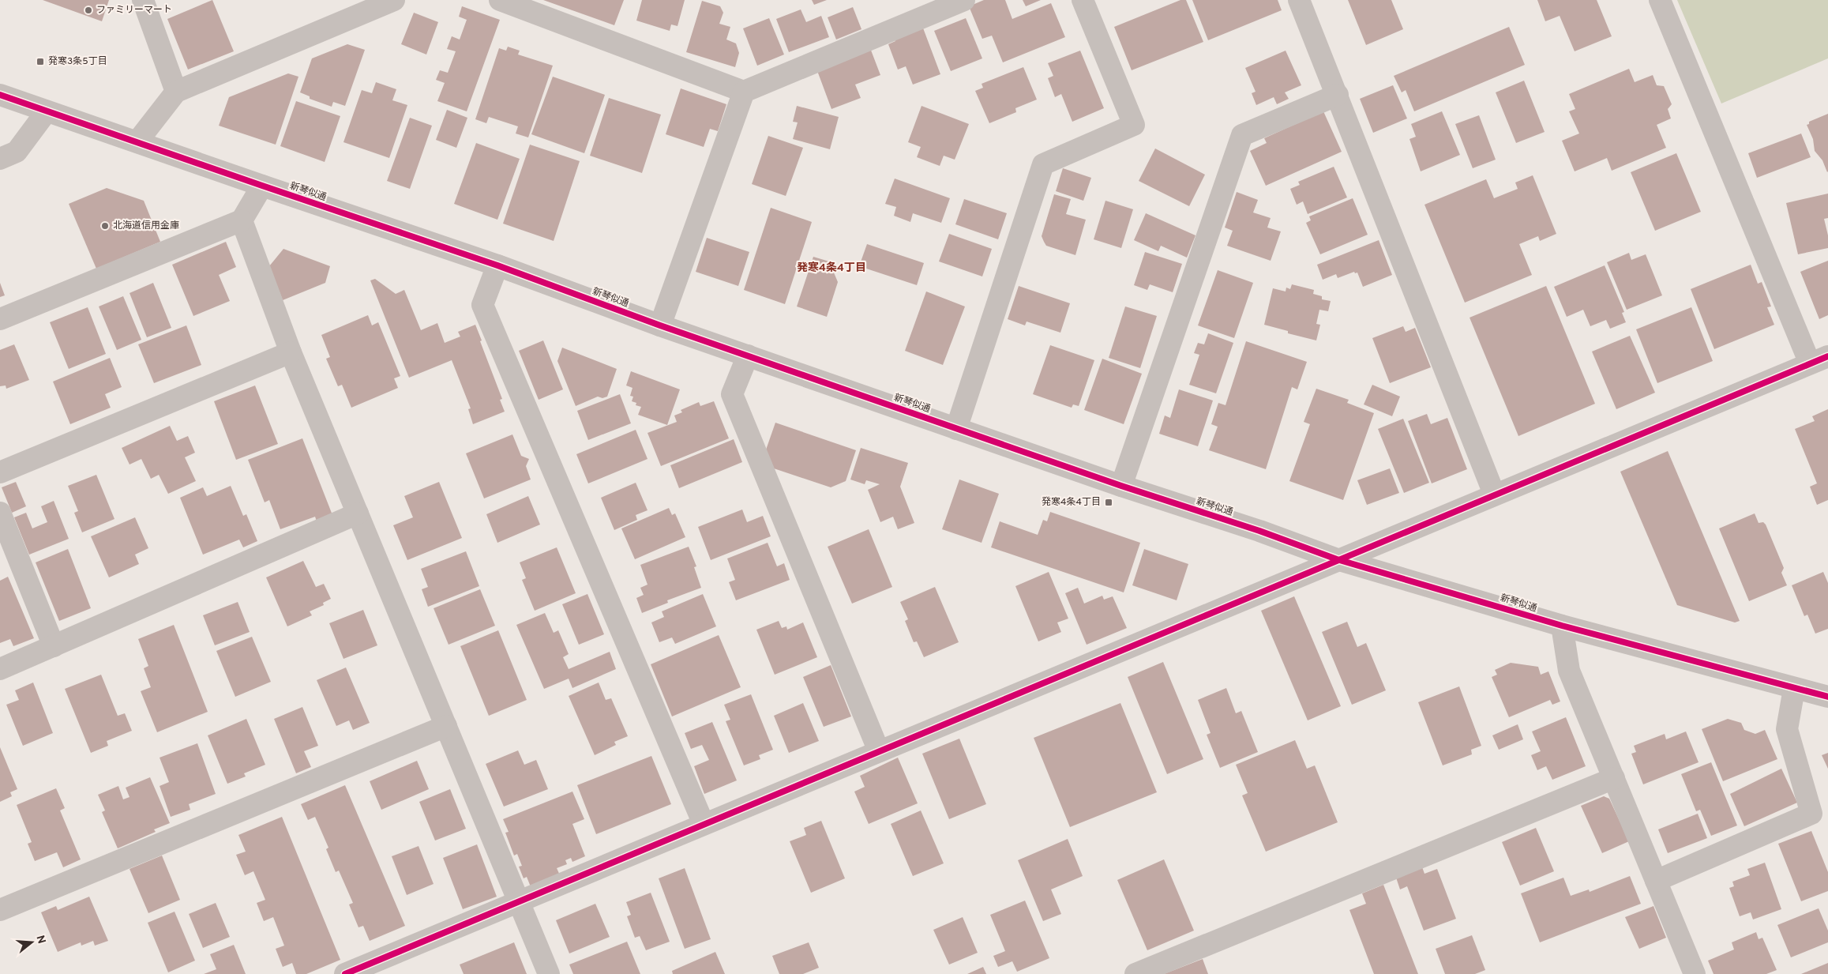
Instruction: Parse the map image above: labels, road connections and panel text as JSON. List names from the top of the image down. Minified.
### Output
{"streets":{"street":["新琴似通"]},"districts":["発寒4条4丁目"],"places":{"other":["ファミリーマート","北海道信用金庫"],"transit":["発寒3条5丁目","発寒4条4丁目"]},"north":"right"}
